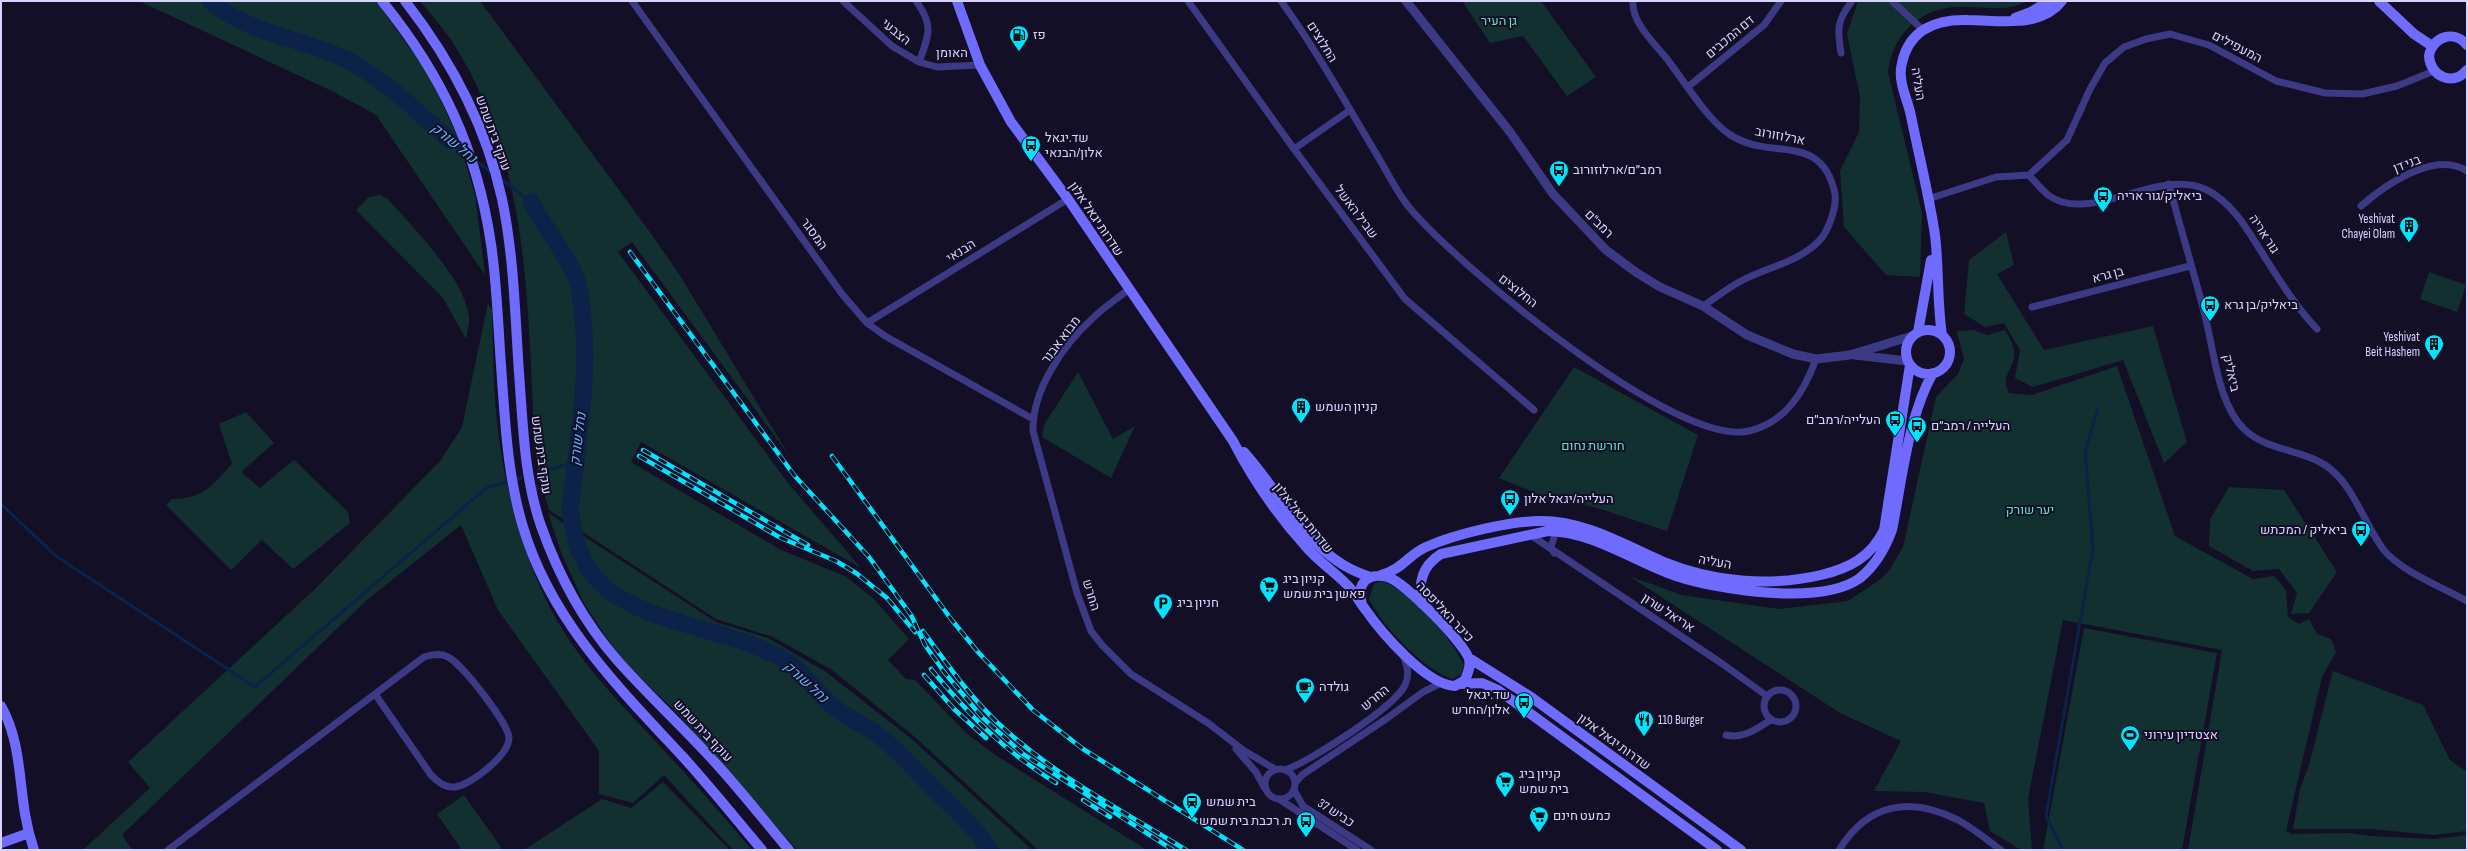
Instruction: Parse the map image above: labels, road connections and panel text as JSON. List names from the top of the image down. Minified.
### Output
{"streets":{"main road":["העליה","עוקף בית שמש","שדרות יגאל אלון","כיכר האליפסה"],"street":["הצבעי","דם המכבים","החלוצים","המעפילים","האומן","ארלוזורוב","בני דן","שביל האשל","רמב\"ם","המסגר","גור אריה","הבנאי","בן גרא","מבוא אבנר","ביאליק","החרש","אריאל שרון","כביש 37"]},"crossings":[["הצבעי","האומן"],["דם המכבים","ארלוזורוב"],["החלוצים","רמב\"ם"],["האומן","שדרות יגאל אלון"],["העליה","שדרות יגאל אלון"],["העליה","רמב\"ם"],["העליה","כיכר האליפסה"],["העליה","אריאל שרון"],["ארלוזורוב","רמב\"ם"],["שדרות יגאל אלון","הבנאי"],["שדרות יגאל אלון","מבוא אבנר"],["שדרות יגאל אלון","כיכר האליפסה"],["המסגר","הבנאי"],["המסגר","מבוא אבנר"],["המסגר","החרש"],["גור אריה","ביאליק"],["בן גרא","ביאליק"],["מבוא אבנר","החרש"],["החרש","כביש 37"]],"water":["נחל שורק"],"parks":["גן העיר","חורשת נחום","יער שורק"],"places":{"fuel station":["פז"],"bus stop":["שד.יגאל אלון/הבנאי","רמב״ם/ארלוזורוב","ביאליק/גור אריה","ביאליק/בן גרא","העלייה/רמב״ם","העלייה / רמב״ם","העלייה/יגאל אלון","ביאליק / המכתש","שד.יגאל אלון/החרש","ת. רכבת בית שמש"],"building":["Yeshivat Chayei Olam","Yeshivat Beit Hashem","קניון השמש"],"supermarket":["קניון ביג פאשן בית שמש","קניון ביג בית שמש","כמעט חינם"],"parking":["חניון ביג"],"cafe":["גולדה"],"restaurant":["110 Burger"],"sports":["אצטדיון עירוני"],"station":["בית שמש"]}}
